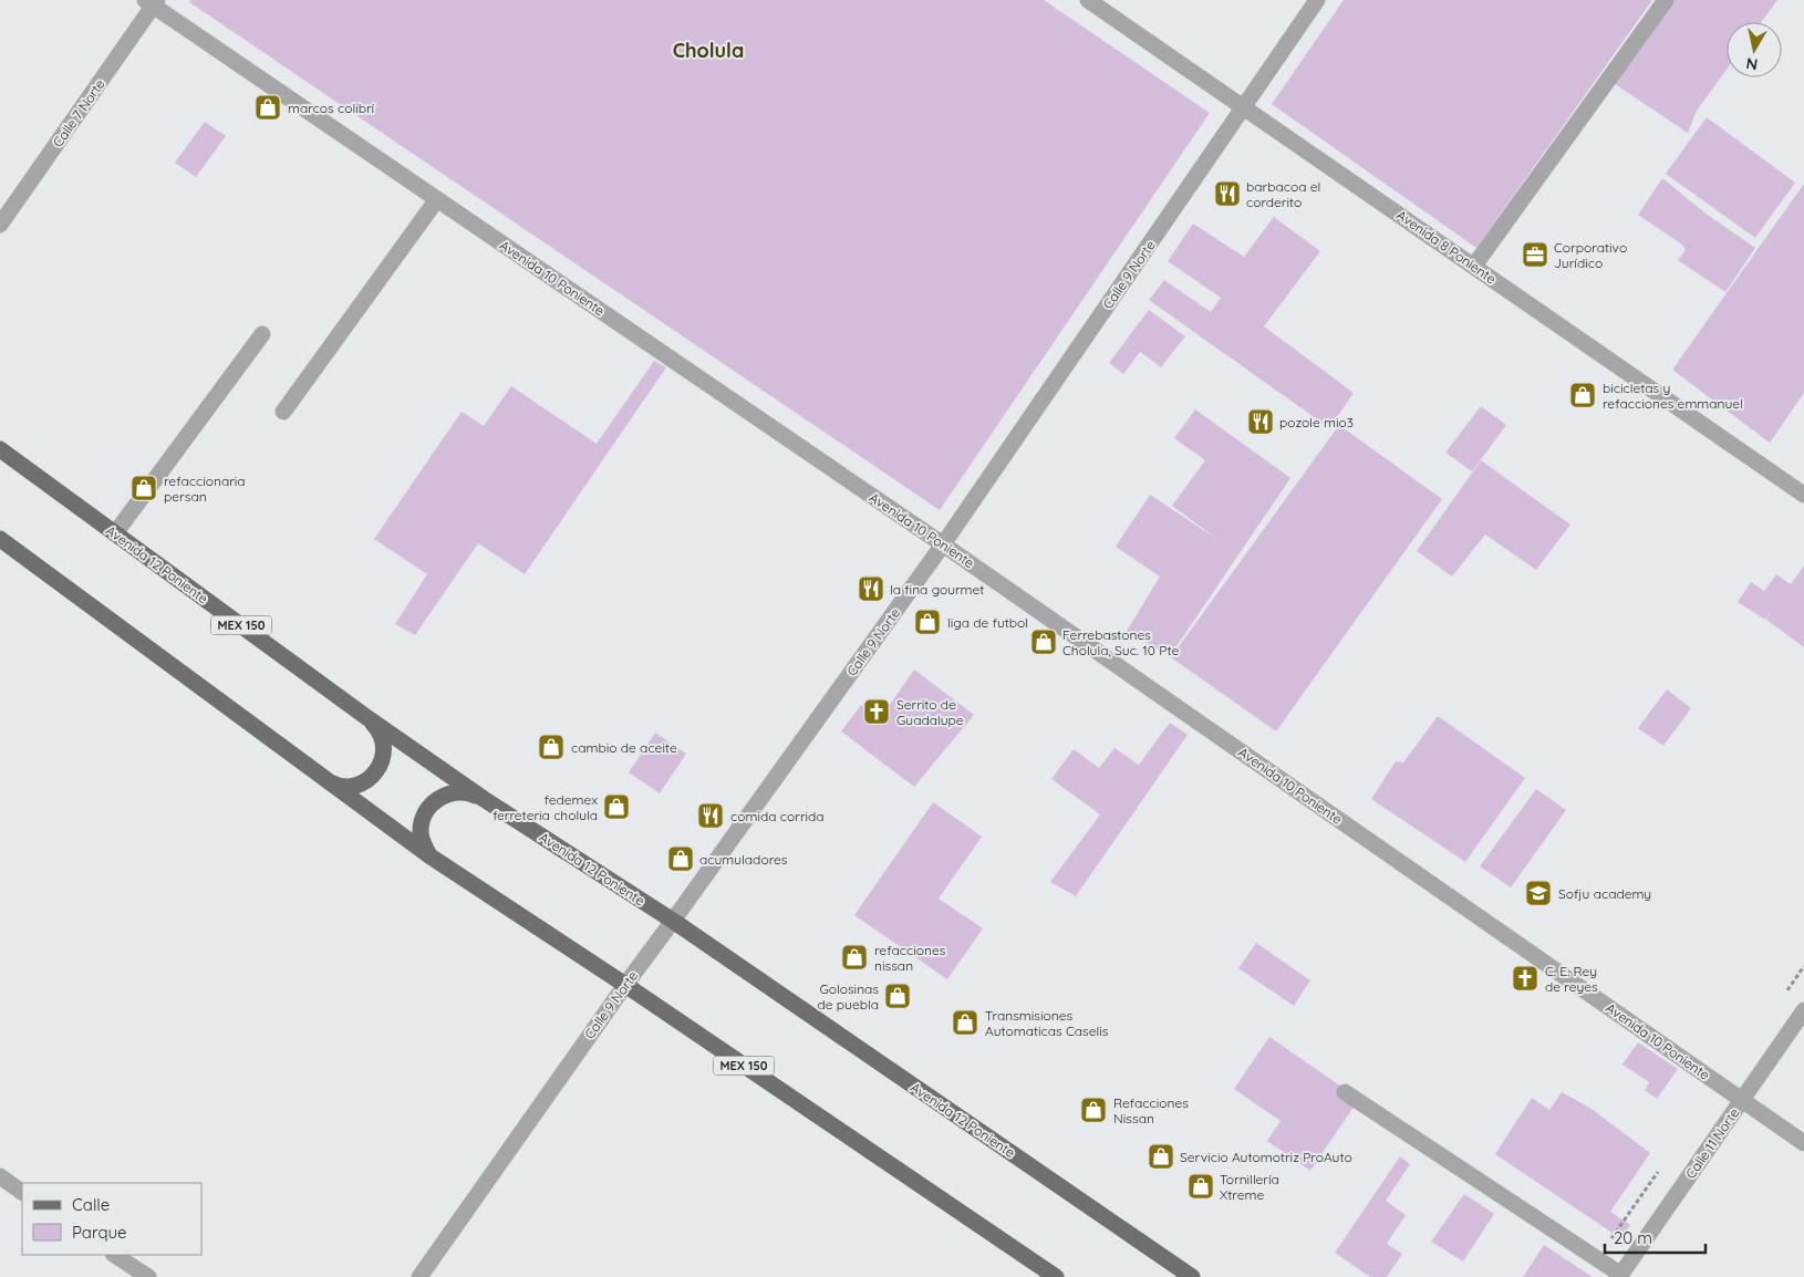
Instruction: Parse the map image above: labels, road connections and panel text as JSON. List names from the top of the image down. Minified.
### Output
{"streets":{"main road":["Avenida 12 Poniente","MEX 150"],"street":["Calle 7 Norte","Avenida 8 Poniente","Calle 9 Norte","Avenida 10 Poniente","Calle 11 Norte"]},"crossings":[["Calle 7 Norte","Avenida 10 Poniente"],["Avenida 8 Poniente","Calle 9 Norte"],["Calle 9 Norte","Avenida 10 Poniente"],["Calle 9 Norte","Avenida 12 Poniente"],["Calle 9 Norte","MEX 150"],["Avenida 10 Poniente","Calle 11 Norte"]],"districts":["Cholula"],"places":{"shop":["marcos colibrí","bicicletas y refacciones emmanuel","refaccionaria persan","liga de futbol","Ferrebastones Cholula, Suc. 10 Pte","cambio de aceite","fedemex ferreteria cholula","acumuladores","refacciones nissan","Golosinas de puebla","Transmisiones Automaticas Caselis","Refacciones Nissan","Servicio Automotriz ProAuto","Tornillería Xtreme"],"restaurant":["barbacoa el corderito","pozole mio3","la fina gourmet","comida corrida"],"office":["Corporativo Jurídico"],"church":["Serrito de Guadalupe","C. E. Rey de reyes"],"school or university":["Sofju academy"]},"legend":["Calle","Parque"],"scale_bar":"20 m","north":"bottom"}
